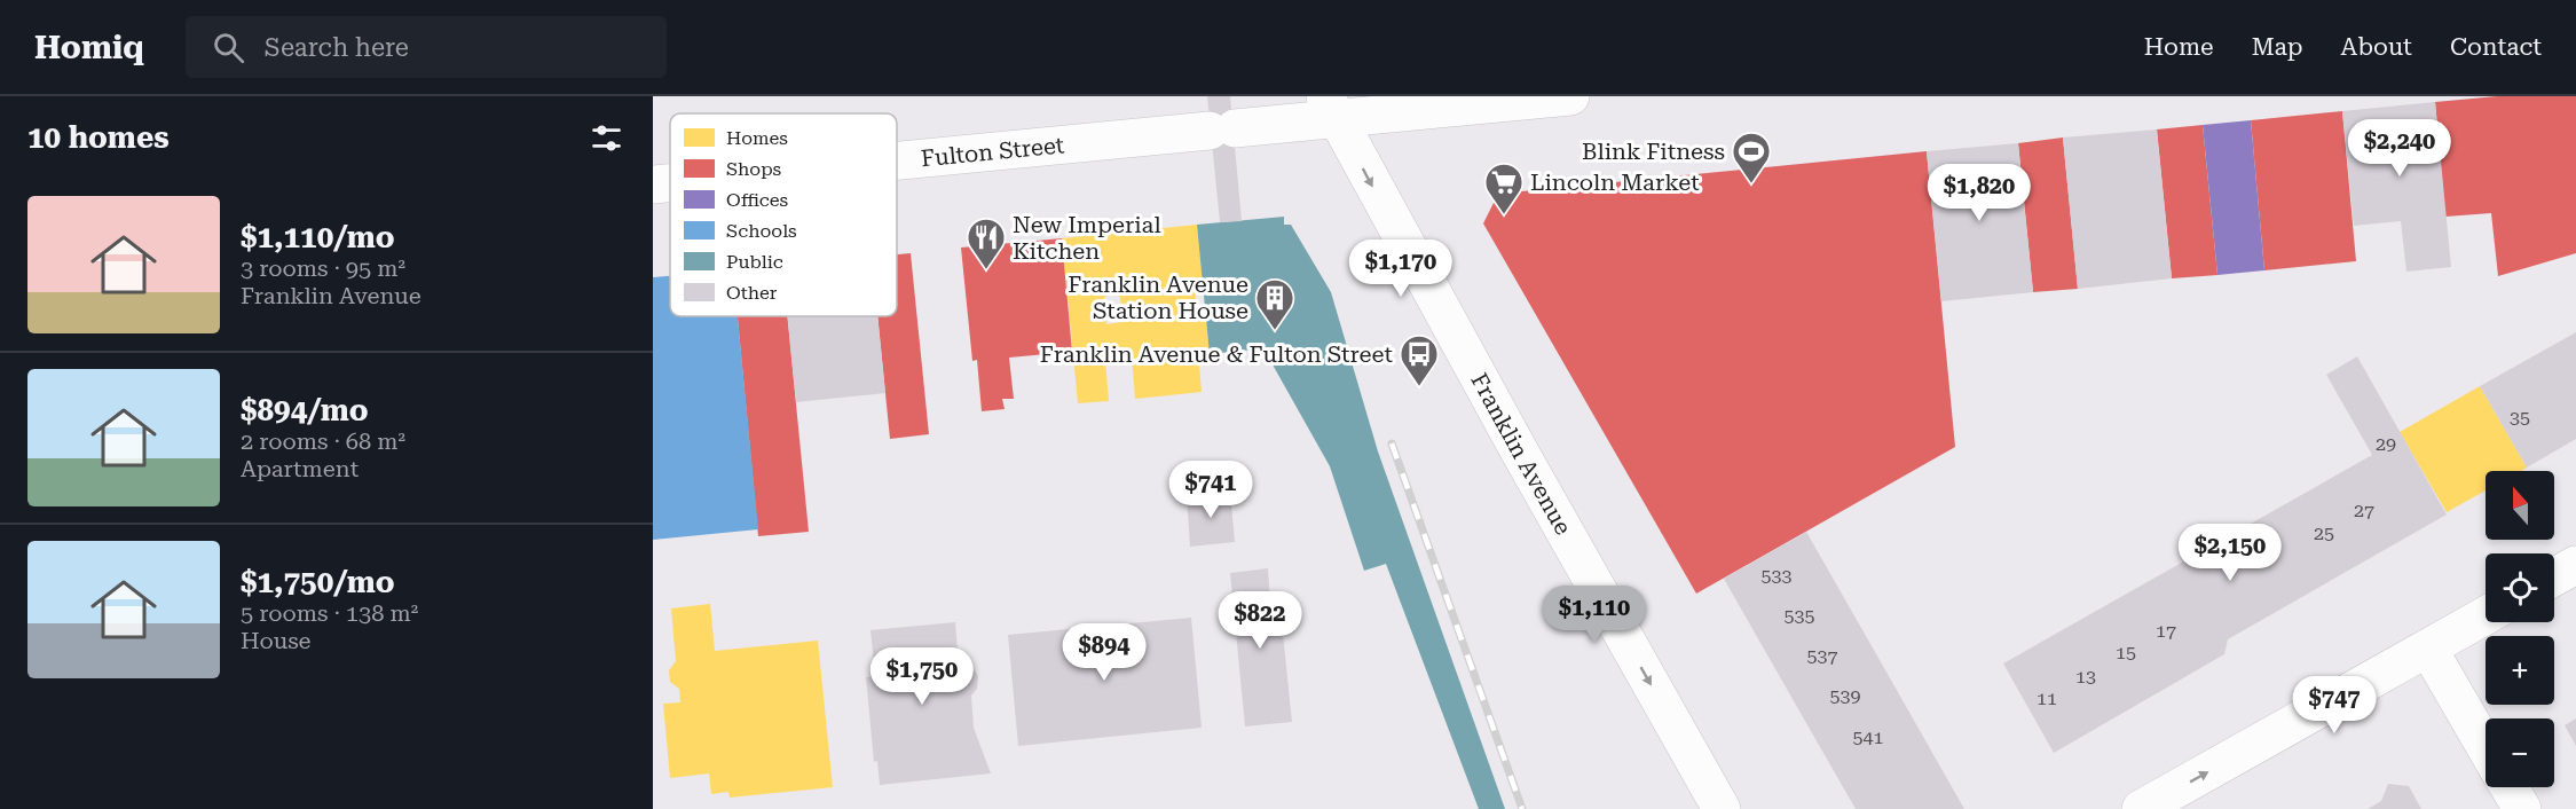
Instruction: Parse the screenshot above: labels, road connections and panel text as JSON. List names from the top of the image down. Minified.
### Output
{"streets":{"street":["Fulton Street","Franklin Avenue"]},"crossings":[["Fulton Street","Franklin Avenue"]],"one_way":["Franklin Avenue"],"places":{"sports":["Blink Fitness"],"supermarket":["Lincoln Market"],"restaurant":["New Imperial Kitchen"],"building":["Franklin Avenue Station House"],"bus stop":["Franklin Avenue & Fulton Street"]},"house_numbers":["35","29","27","25","533","535","17","15","537","13","539","11","541"],"legend":["Homes","Shops","Offices","Schools","Public","Other"],"north":"top","page":{"header":"Homiq","search":"Search here","nav":["Home","Map","About","Contact"],"heading":"10 homes","price":["$2,240","$1,820","$1,170","$741","$2,150","$1,110","$822","$894","$1,750","$747"],"list":[{"name":"$1,110/mo","note":"3 rooms · 95 m² · Franklin Avenue"},{"name":"$894/mo","note":"2 rooms · 68 m² · Apartment"},{"name":"$1,750/mo","note":"5 rooms · 138 m² · House"}],"map_buttons":["+","−"]}}
